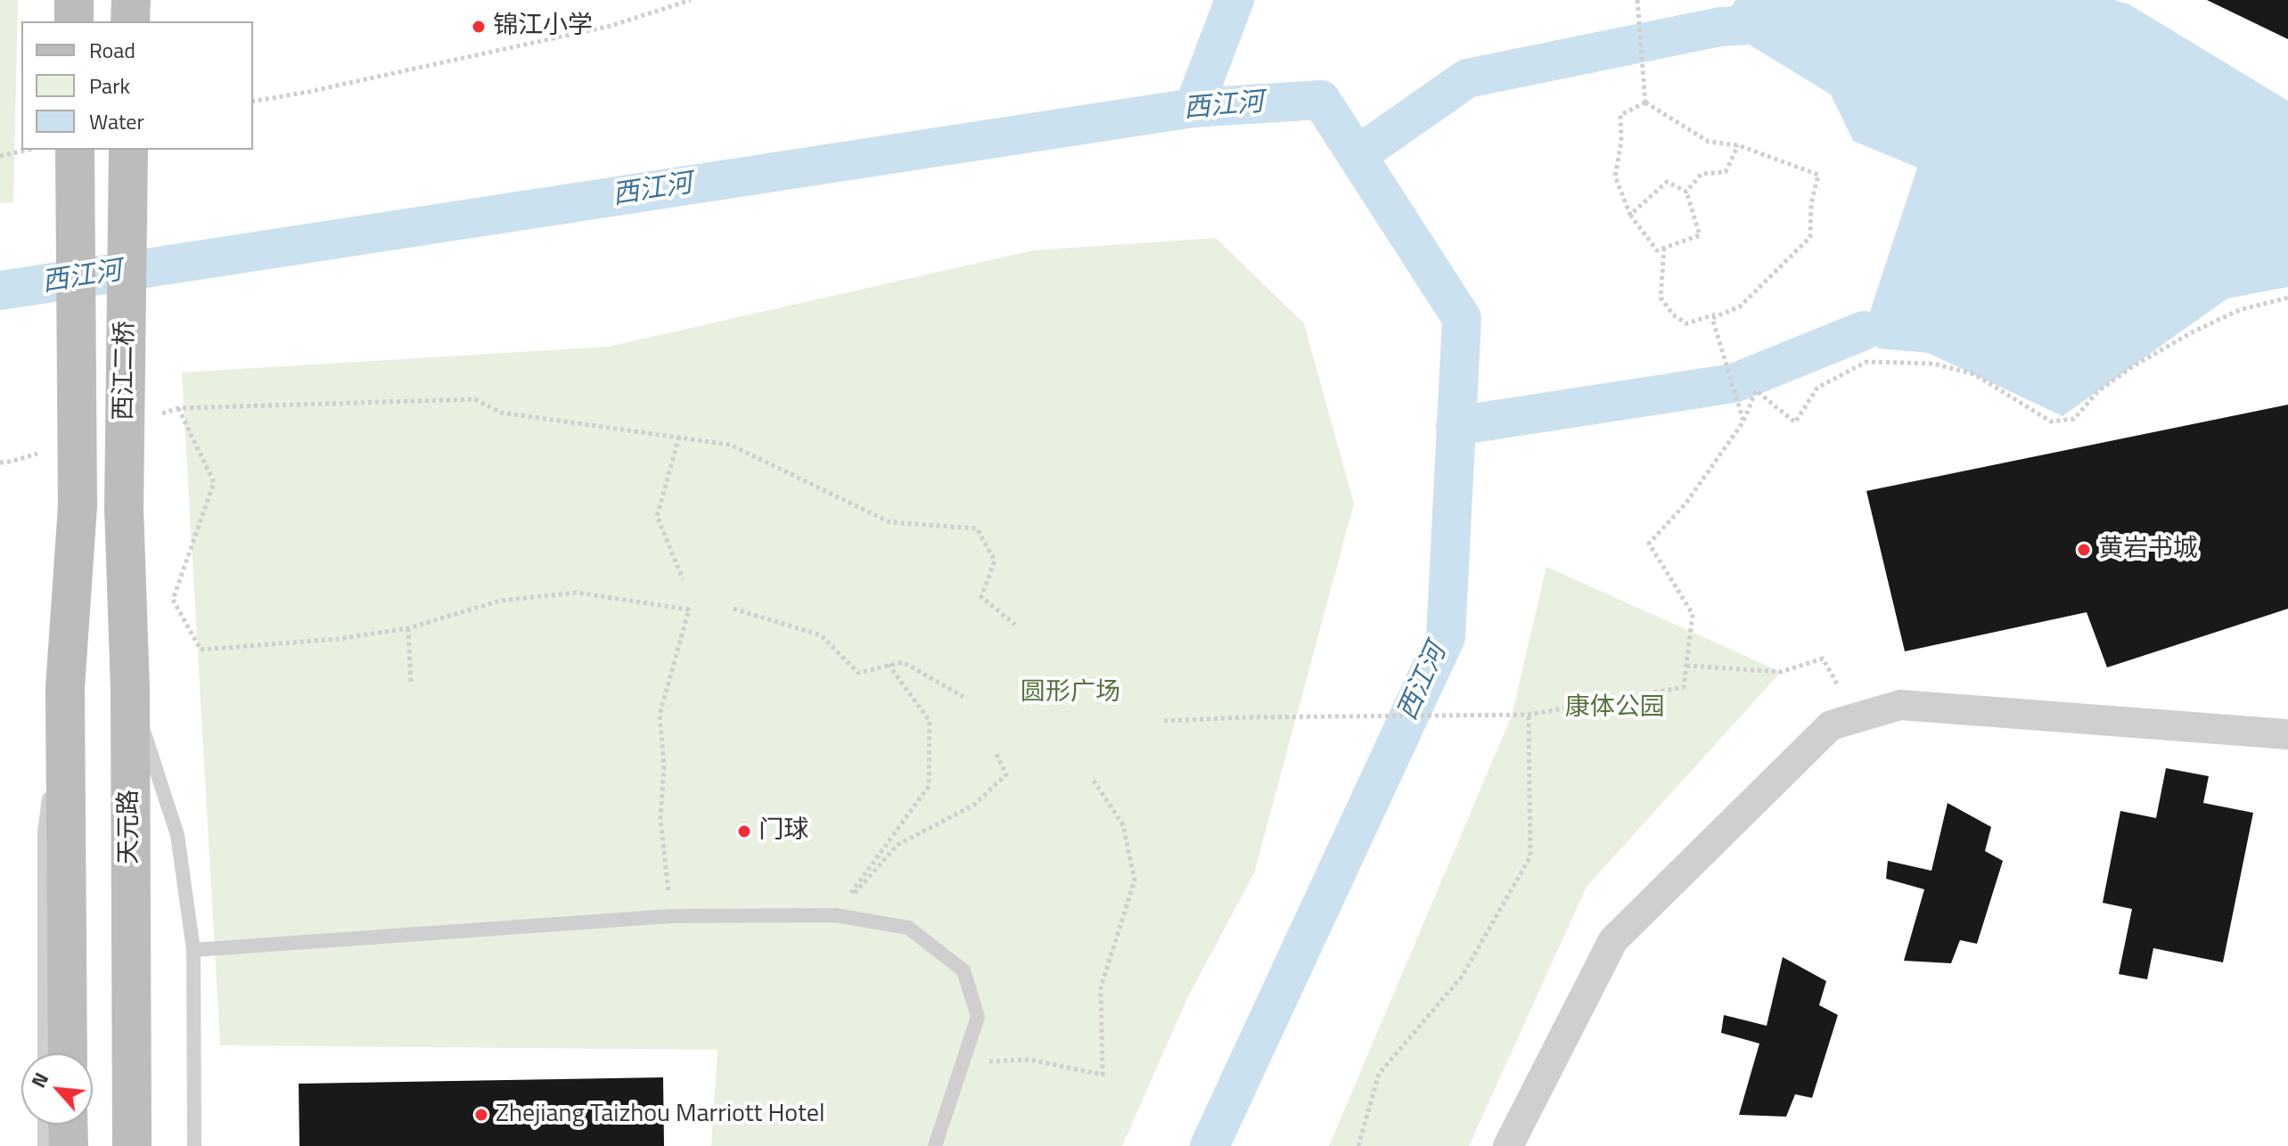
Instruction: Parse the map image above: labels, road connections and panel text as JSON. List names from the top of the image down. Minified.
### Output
{"streets":{"main road":["西江二桥","天元路"]},"crossings":[["西江二桥","天元路"]],"water":["西江河"],"parks":["圆形广场","康体公园"],"places":["锦江小学","黄岩书城","门球","Zhejiang Taizhou Marriott Hotel"],"legend":["Road","Park","Water"],"north":"top left"}
